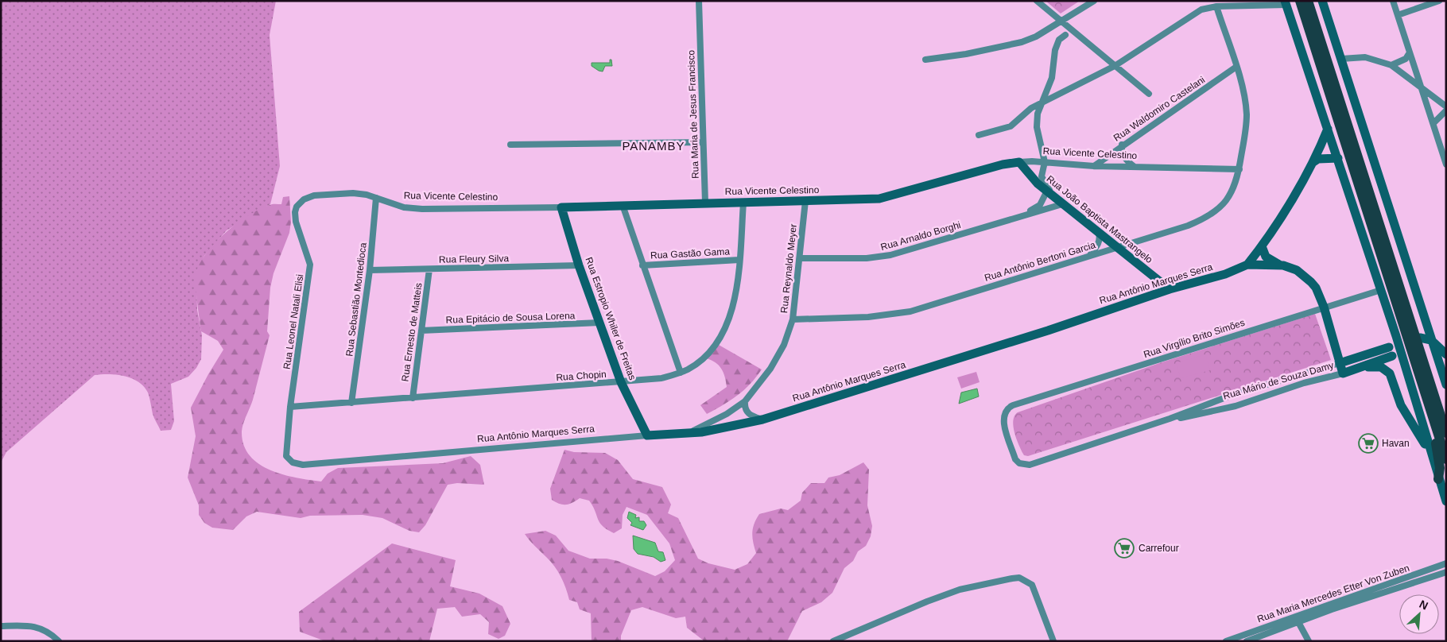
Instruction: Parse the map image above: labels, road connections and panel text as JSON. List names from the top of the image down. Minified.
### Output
{"streets":{"street":["Rua Waldomiro Castelani","Rua Maria de Jesus Francisco","Rua Vicente Celestino","Rua João Baptista Mastrangelo","Rua Arnaldo Borghi","Rua Gastão Gama","Rua Fleury Silva","Rua Antônio Bertoni Garcia","Rua Reynaldo Meyer","Rua Antônio Marques Serra","Rua Sebastião Montedioca","Rua Epitácio de Sousa Lorena","Rua Estropio Whiler de Freitas","Rua Leonel Natali Elisi","Rua Ernesto de Matteis","Rua Virgílio Brito Simões","Rua Chopin","Rua Mário de Souza Damy","Rua Maria Mercedes Etter Von Zuben"]},"crossings":[["Rua Waldomiro Castelani","Rua Vicente Celestino"],["Rua Waldomiro Castelani","Rua Antônio Bertoni Garcia"],["Rua Maria de Jesus Francisco","Rua Vicente Celestino"],["Rua Vicente Celestino","Rua João Baptista Mastrangelo"],["Rua Vicente Celestino","Rua Antônio Bertoni Garcia"],["Rua Vicente Celestino","Rua Reynaldo Meyer"],["Rua Vicente Celestino","Rua Sebastião Montedioca"],["Rua Vicente Celestino","Rua Estropio Whiler de Freitas"],["Rua Vicente Celestino","Rua Leonel Natali Elisi"],["Rua Vicente Celestino","Rua Chopin"],["Rua João Baptista Mastrangelo","Rua Arnaldo Borghi"],["Rua João Baptista Mastrangelo","Rua Antônio Bertoni Garcia"],["Rua João Baptista Mastrangelo","Rua Antônio Marques Serra"],["Rua Arnaldo Borghi","Rua Reynaldo Meyer"],["Rua Gastão Gama","Rua Chopin"],["Rua Fleury Silva","Rua Sebastião Montedioca"],["Rua Fleury Silva","Rua Estropio Whiler de Freitas"],["Rua Fleury Silva","Rua Ernesto de Matteis"],["Rua Antônio Bertoni Garcia","Rua Reynaldo Meyer"],["Rua Reynaldo Meyer","Rua Antônio Marques Serra"],["Rua Antônio Marques Serra","Rua Estropio Whiler de Freitas"],["Rua Antônio Marques Serra","Rua Leonel Natali Elisi"],["Rua Antônio Marques Serra","Rua Virgílio Brito Simões"],["Rua Antônio Marques Serra","Rua Mário de Souza Damy"],["Rua Sebastião Montedioca","Rua Chopin"],["Rua Epitácio de Sousa Lorena","Rua Estropio Whiler de Freitas"],["Rua Epitácio de Sousa Lorena","Rua Ernesto de Matteis"],["Rua Estropio Whiler de Freitas","Rua Chopin"],["Rua Leonel Natali Elisi","Rua Chopin"],["Rua Ernesto de Matteis","Rua Chopin"],["Rua Virgílio Brito Simões","Rua Mário de Souza Damy"]],"districts":["PANAMBY"],"places":{"supermarket":["Havan","Carrefour"]},"north":"top right"}
